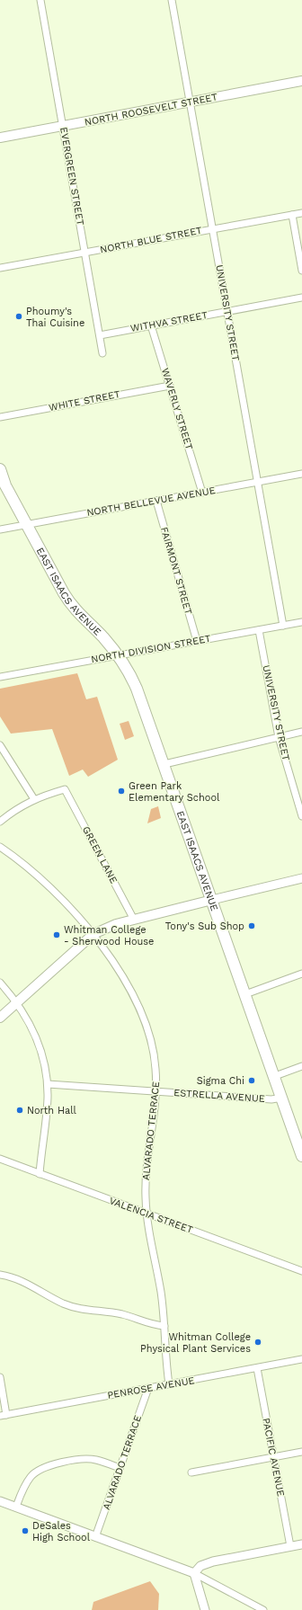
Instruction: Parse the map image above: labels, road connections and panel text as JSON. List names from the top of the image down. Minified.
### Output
{"streets":{"main road":["NORTH ROOSEVELT STREET","EAST ISAACS AVENUE"],"street":["EVERGREEN STREET","NORTH BLUE STREET","UNIVERSITY STREET","WITHVA STREET","WHITE STREET","WAVERLY STREET","NORTH BELLEVUE AVENUE","FAIRMONT STREET","NORTH DIVISION STREET","GREEN LANE","ESTRELLA AVENUE","ALVARADO TERRACE","VALENCIA STREET","PENROSE AVENUE","PACIFIC AVENUE"]},"crossings":[["NORTH ROOSEVELT STREET","EVERGREEN STREET"],["NORTH ROOSEVELT STREET","UNIVERSITY STREET"],["EVERGREEN STREET","NORTH BLUE STREET"],["EVERGREEN STREET","WITHVA STREET"],["NORTH BLUE STREET","UNIVERSITY STREET"],["UNIVERSITY STREET","WITHVA STREET"],["UNIVERSITY STREET","NORTH BELLEVUE AVENUE"],["UNIVERSITY STREET","NORTH DIVISION STREET"],["WITHVA STREET","WAVERLY STREET"],["WHITE STREET","WAVERLY STREET"],["WAVERLY STREET","NORTH BELLEVUE AVENUE"],["NORTH BELLEVUE AVENUE","FAIRMONT STREET"],["NORTH BELLEVUE AVENUE","EAST ISAACS AVENUE"],["FAIRMONT STREET","NORTH DIVISION STREET"],["EAST ISAACS AVENUE","NORTH DIVISION STREET"],["EAST ISAACS AVENUE","ESTRELLA AVENUE"],["ESTRELLA AVENUE","ALVARADO TERRACE"],["ALVARADO TERRACE","VALENCIA STREET"],["ALVARADO TERRACE","PENROSE AVENUE"],["PENROSE AVENUE","PACIFIC AVENUE"]],"places":["Phoumy's Thai Cuisine","Green Park Elementary School","Tony's Sub Shop","Whitman College - Sherwood House","Sigma Chi","North Hall","Whitman College Physical Plant Services","DeSales High School"]}
